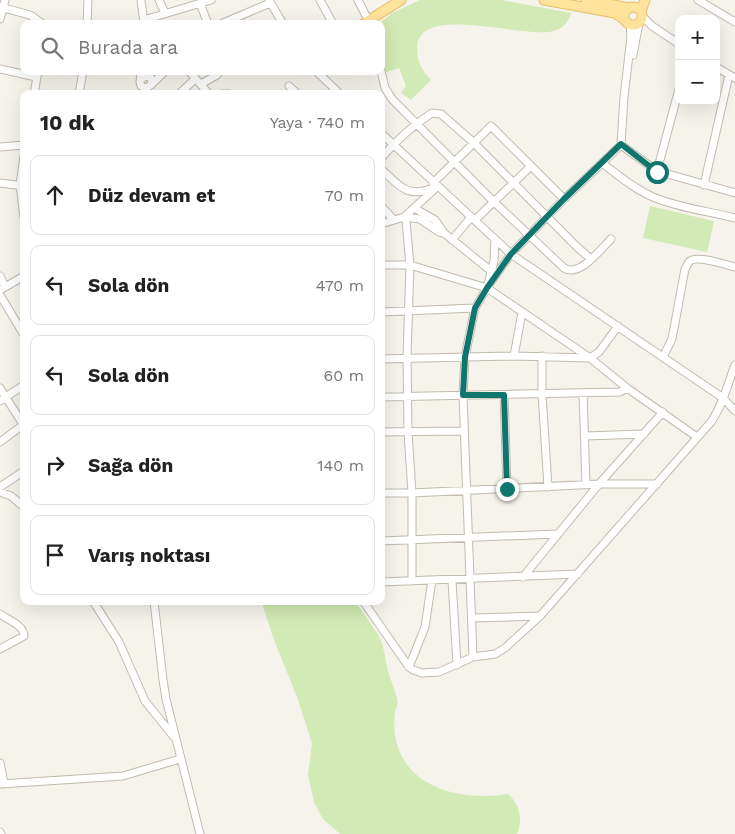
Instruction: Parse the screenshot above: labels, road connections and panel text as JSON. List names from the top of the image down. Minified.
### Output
{"page":{"map_buttons":["+","−"],"search":"Burada ara","heading":["10 dk","Yaya · 740 m"],"list":[["Düz devam et","70 m"],["Sola dön","470 m"],["Sola dön","60 m"],["Sağa dön","140 m"],"Varış noktası"]}}
